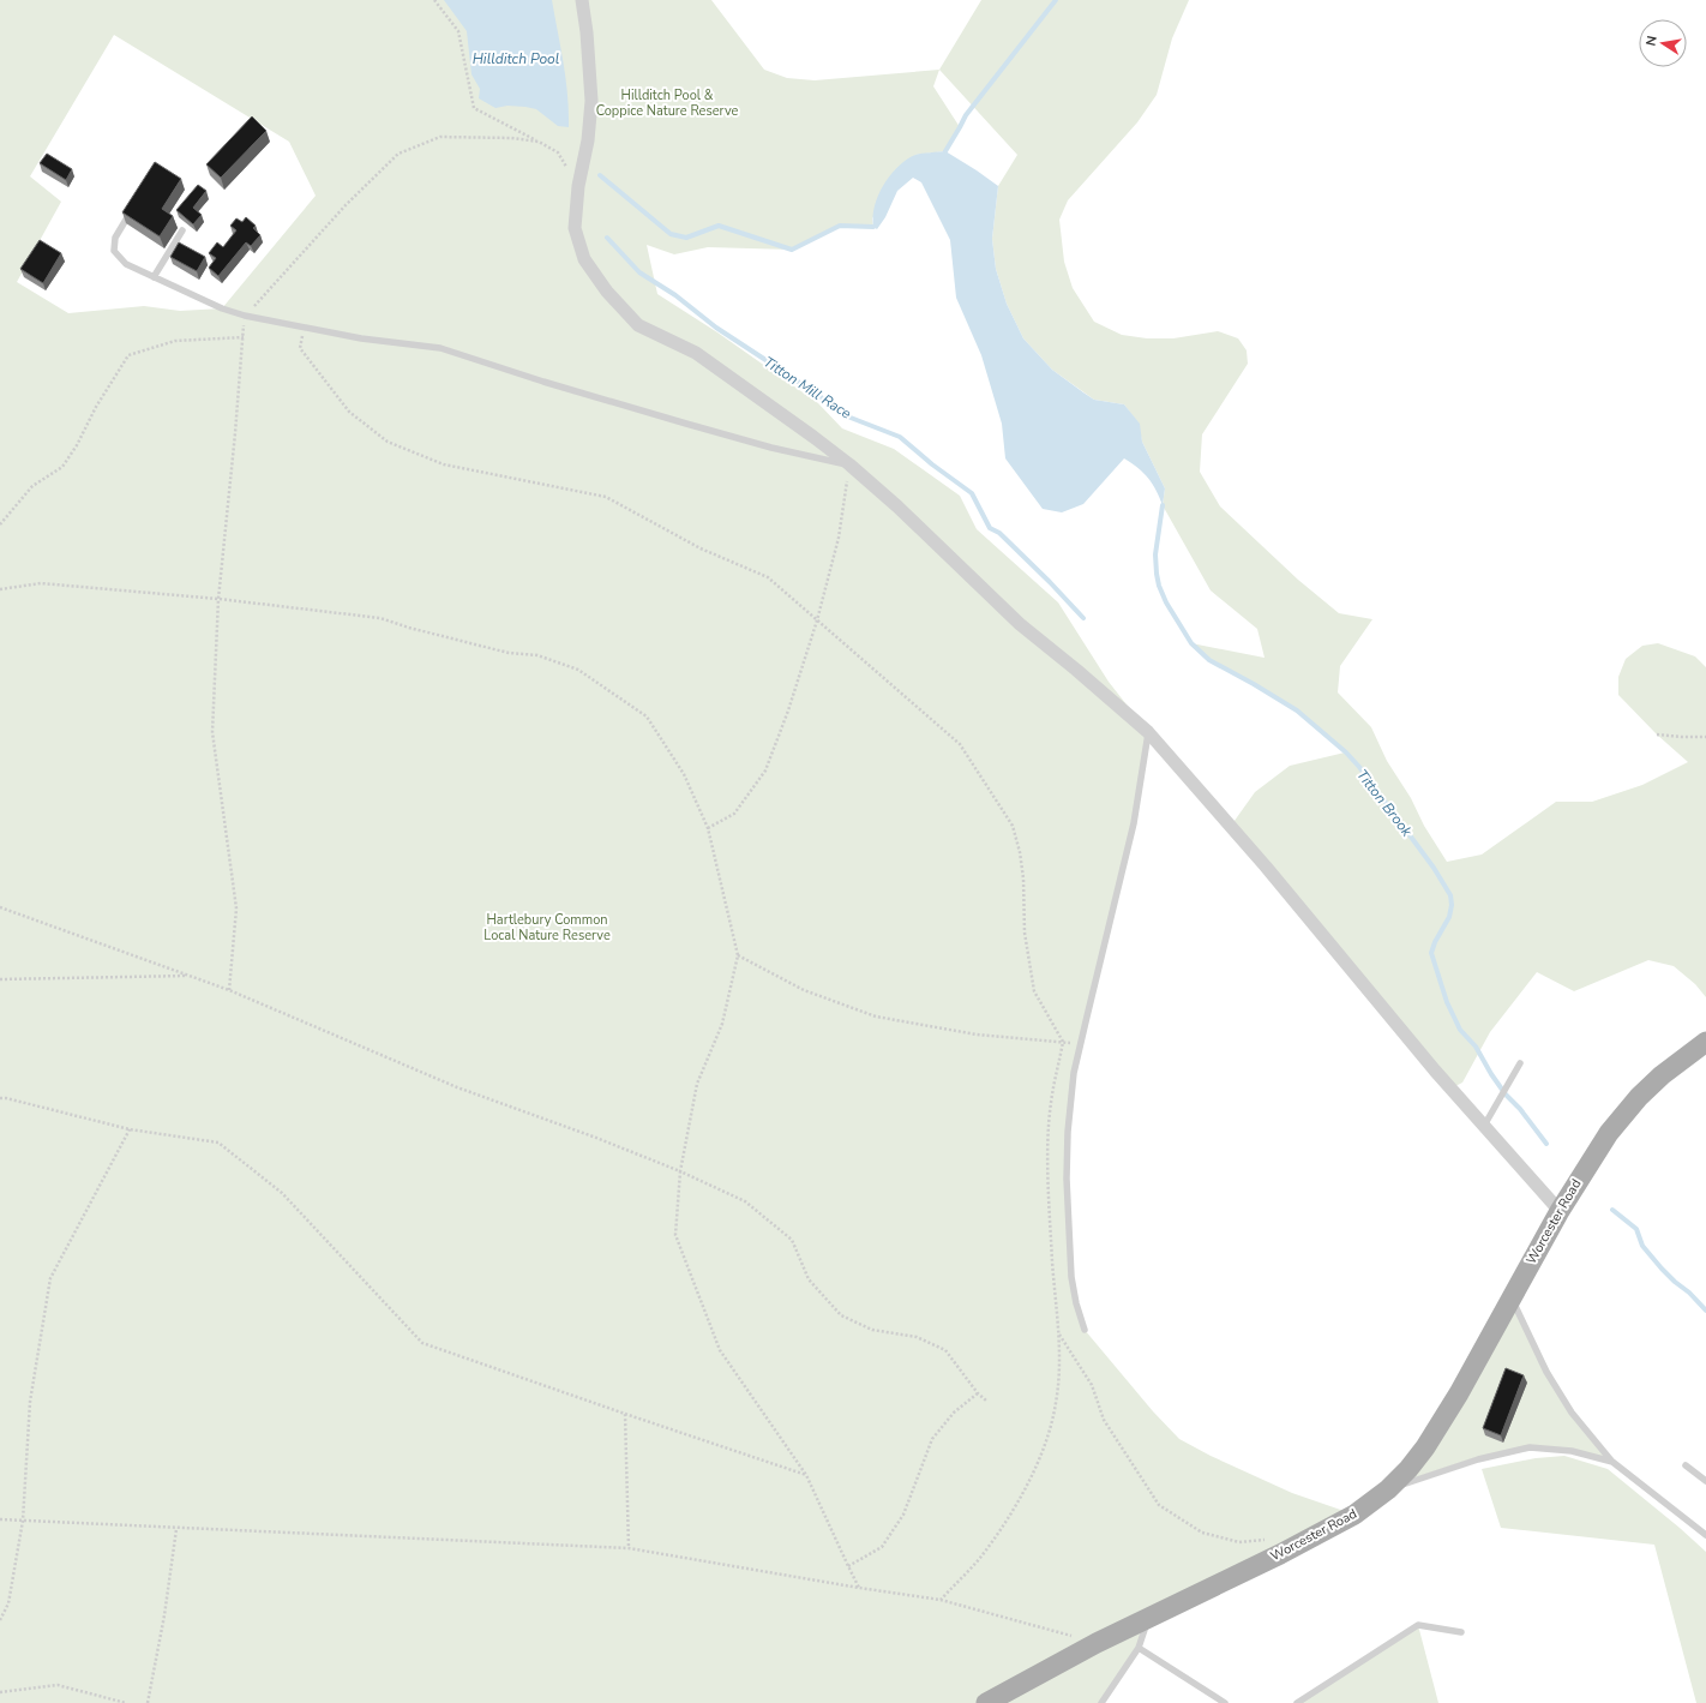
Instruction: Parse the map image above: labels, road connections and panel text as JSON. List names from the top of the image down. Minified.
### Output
{"streets":{"main road":["Worcester Road"]},"water":["Hillditch Pool","Titton Mill Race","Titton Brook"],"parks":["Hillditch Pool & Coppice Nature Reserve","Hartlebury Common Local Nature Reserve"],"north":"left"}
